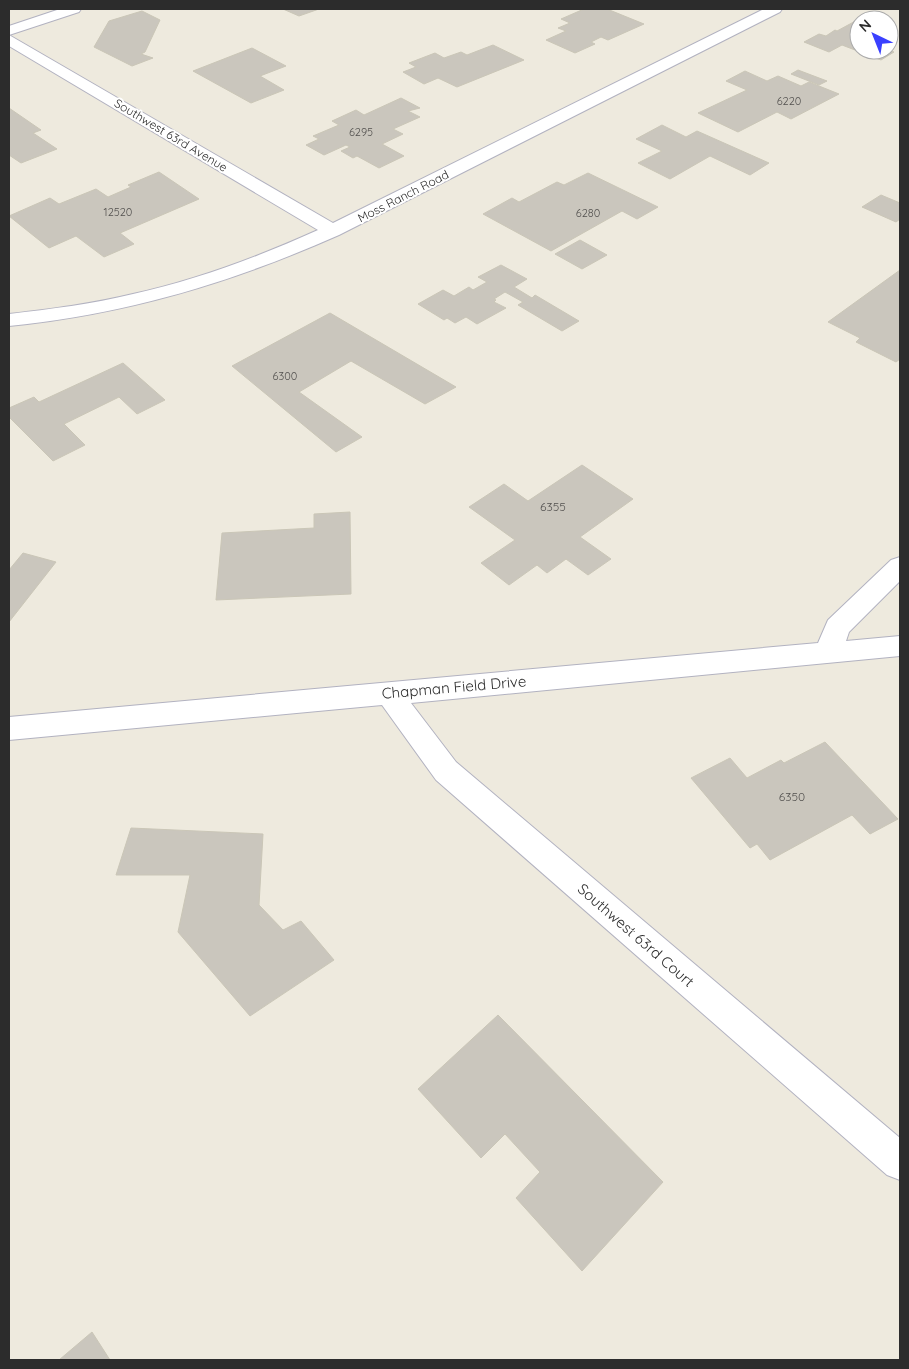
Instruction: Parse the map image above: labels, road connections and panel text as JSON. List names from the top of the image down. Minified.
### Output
{"streets":{"street":["Southwest 63rd Avenue","Moss Ranch Road","Chapman Field Drive","Southwest 63rd Court"]},"crossings":[["Southwest 63rd Avenue","Moss Ranch Road"],["Chapman Field Drive","Southwest 63rd Court"]],"house_numbers":["6220","6295","12520","6280","6300","6355","6350"],"north":"top left"}
